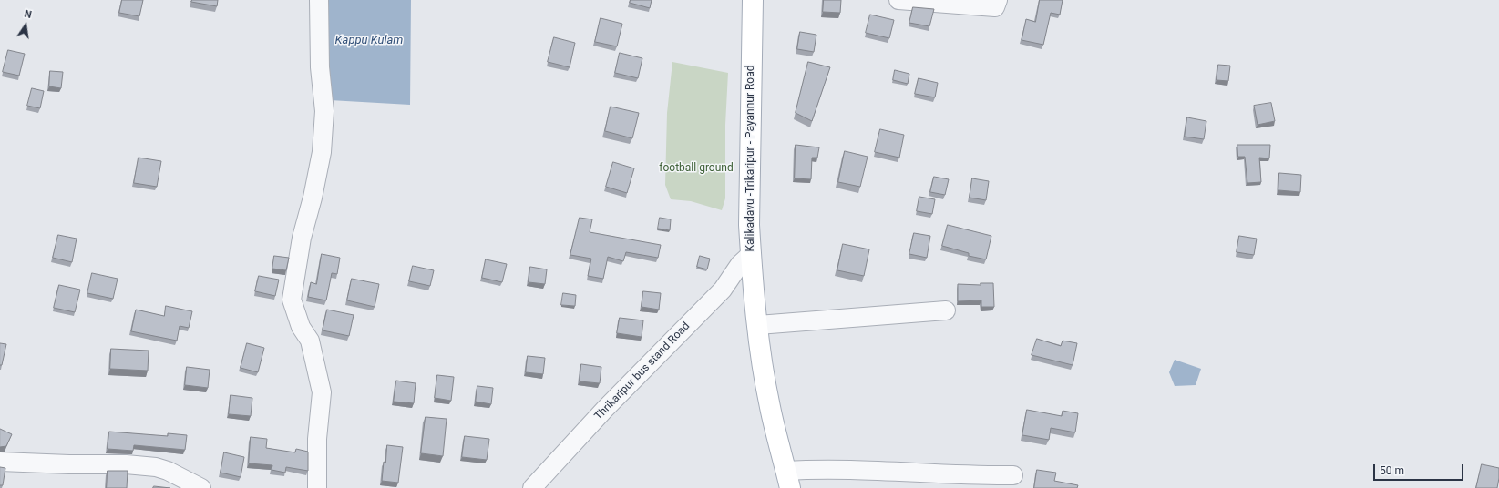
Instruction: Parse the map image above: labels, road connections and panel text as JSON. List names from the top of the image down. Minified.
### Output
{"streets":{"main road":["Kalikadavu -Trikaripur - Payannur Road"],"street":["Thrikaripur bus stand Road"]},"crossings":[["Kalikadavu -Trikaripur - Payannur Road","Thrikaripur bus stand Road"]],"water":["Kappu Kulam"],"parks":["football ground"],"scale_bar":"50 m","north":"top"}
